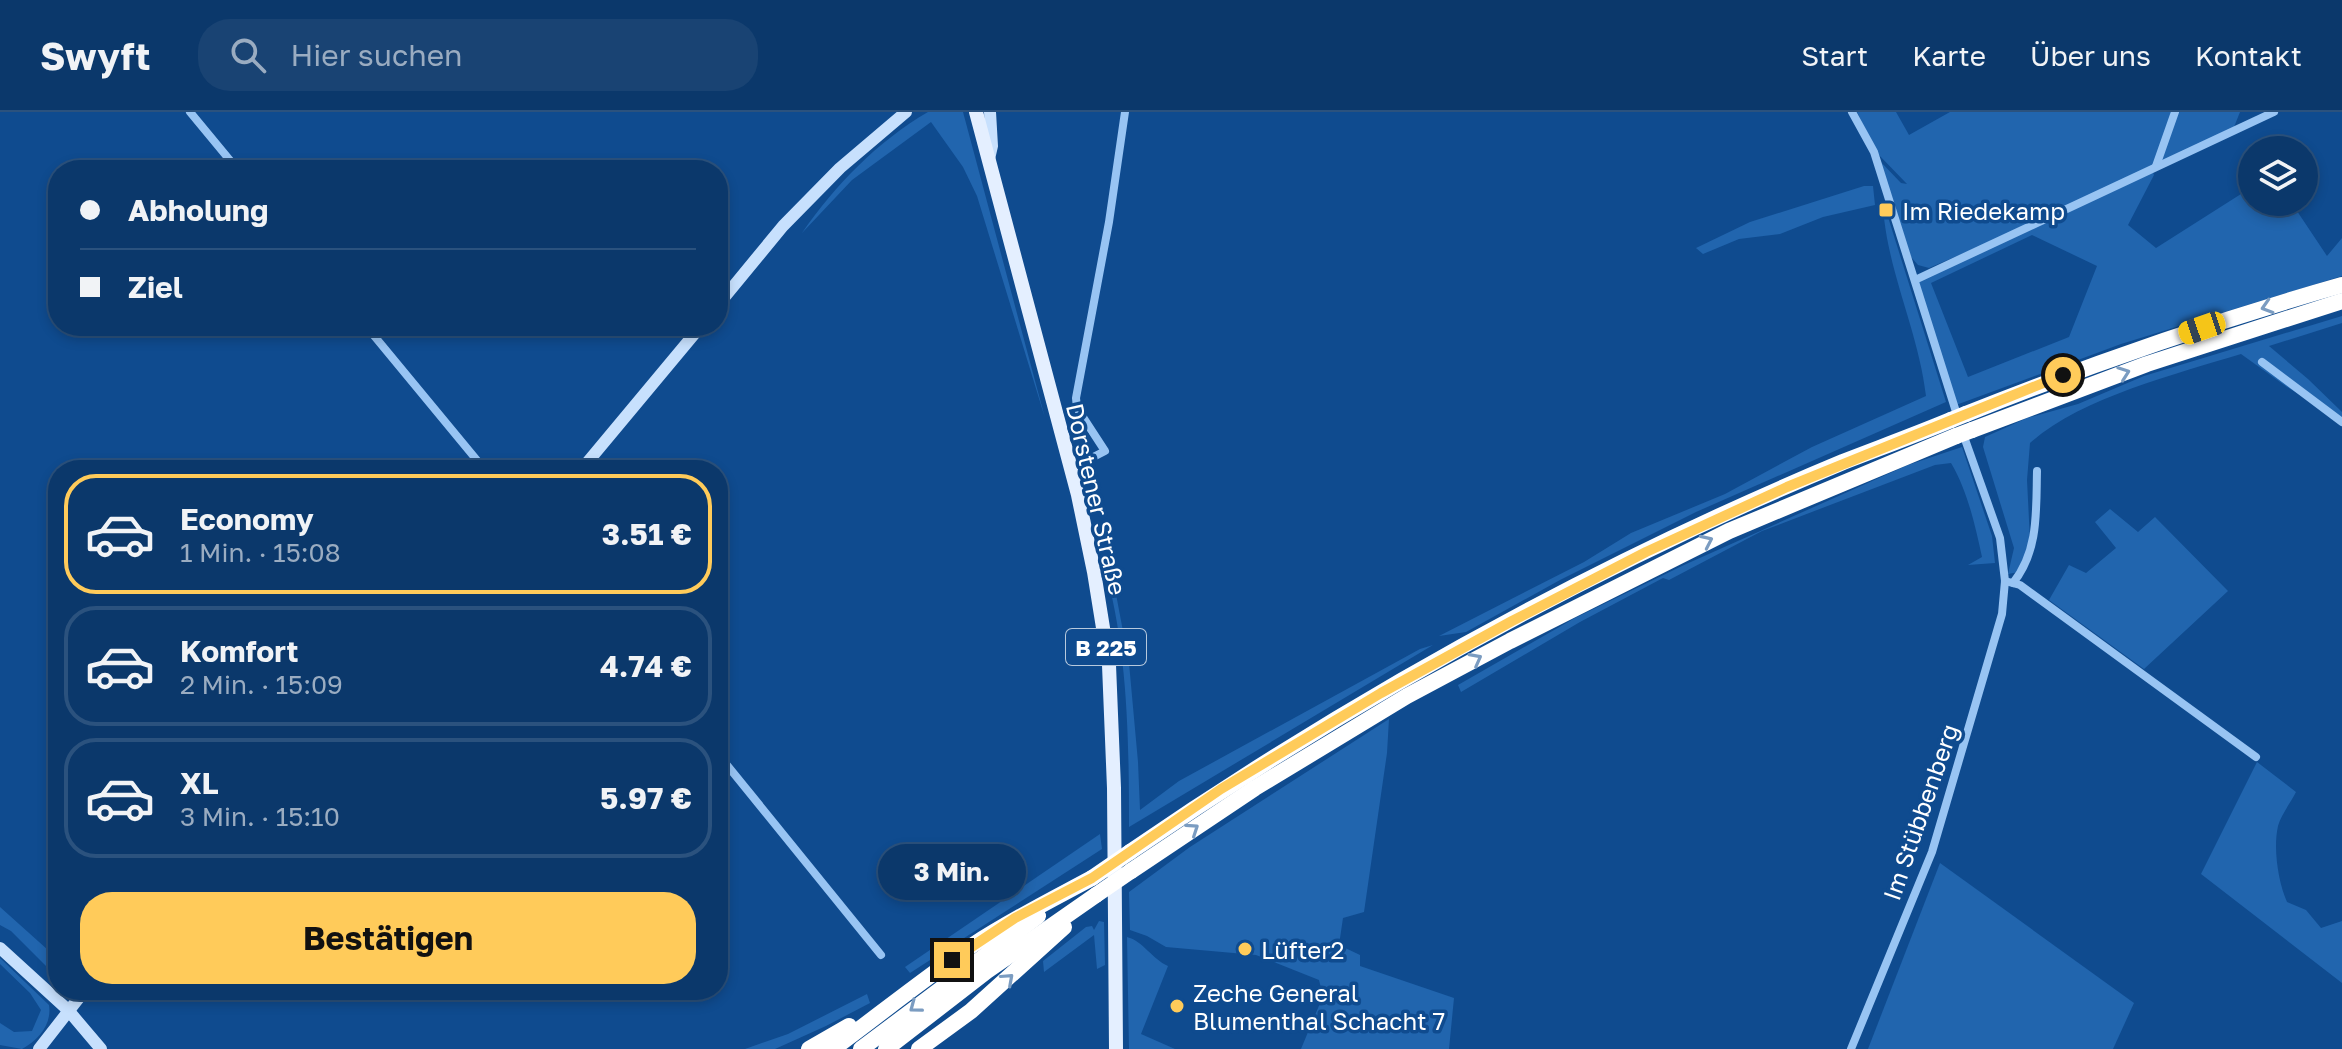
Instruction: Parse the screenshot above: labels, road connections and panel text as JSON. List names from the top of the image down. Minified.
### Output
{"streets":{"main road":["Dorstener Straße","B 225"],"street":["Im Stübbenberg"]},"places":{"transit":["Im Riedekamp"],"other":["Lüfter2","Zeche General Blumenthal Schacht 7"]},"page":{"header":"Swyft","search":"Hier suchen","nav":["Start","Karte","Über uns","Kontakt"],"banner":["Abholung","Ziel"],"list":[{"name":"Economy","note":"1 Min. · 15:08","value":"3.51 €"},{"name":"Komfort","note":"2 Min. · 15:09","value":"4.74 €"},{"name":"XL","note":"3 Min. · 15:10","value":"5.97 €"}],"bubble":"3 Min.","buttons":"Bestätigen"}}
